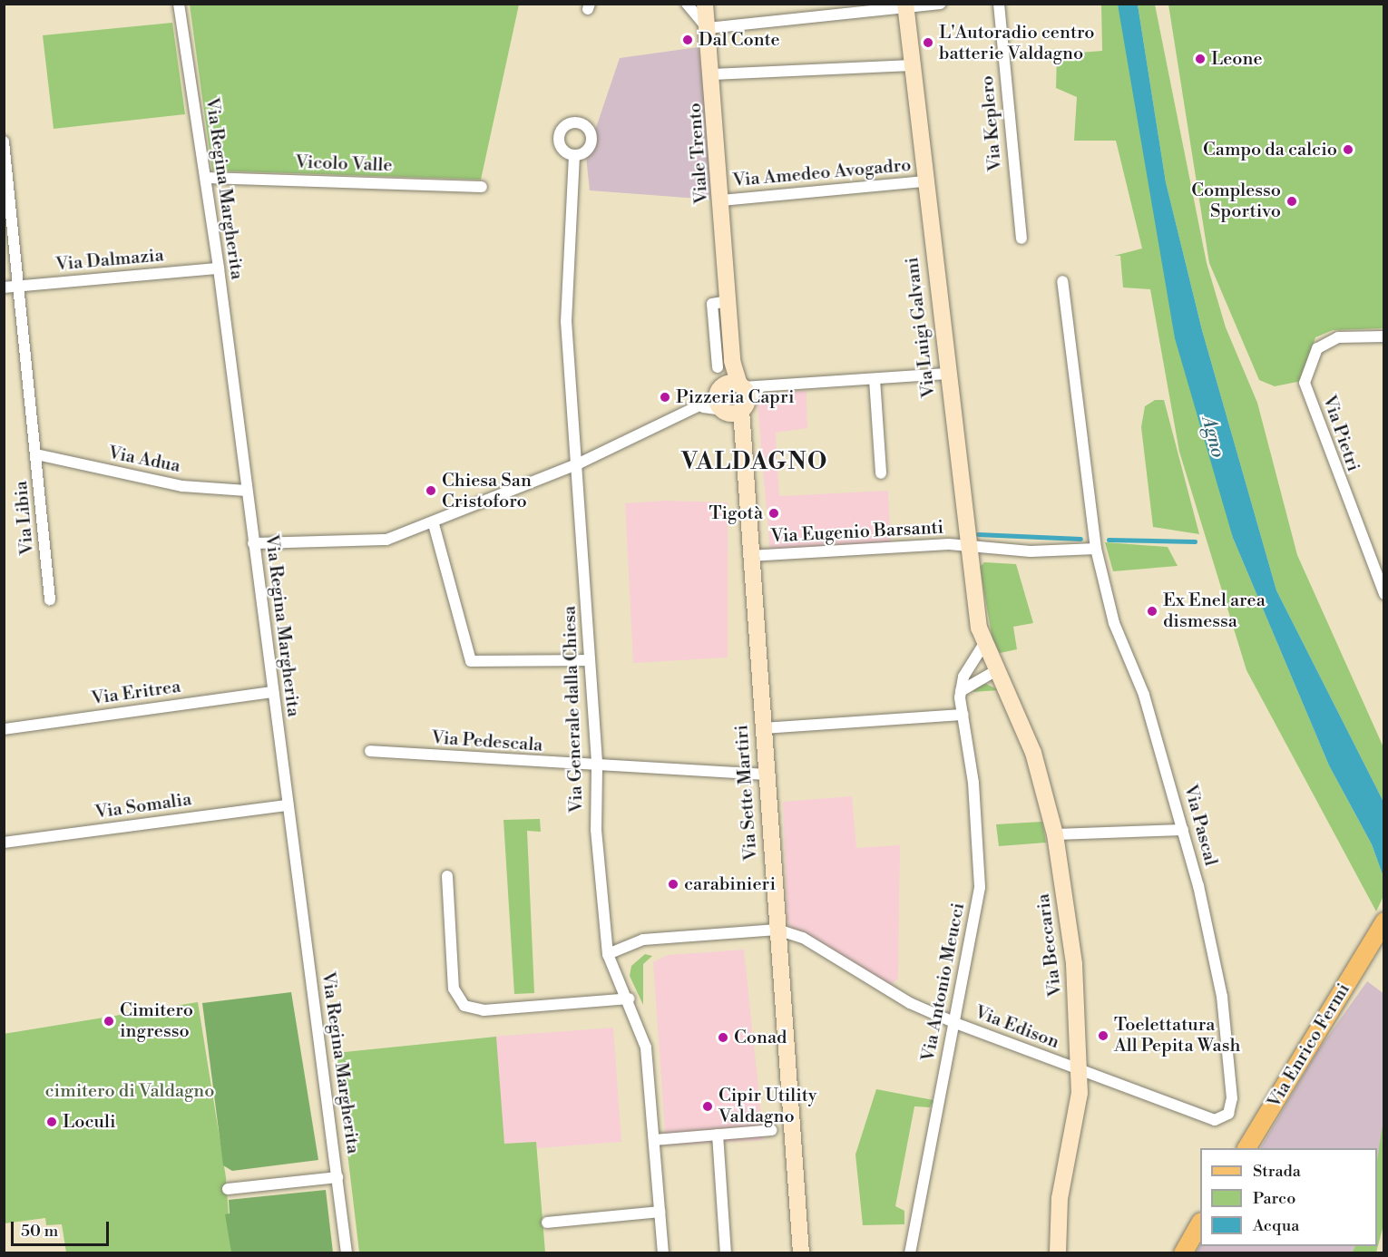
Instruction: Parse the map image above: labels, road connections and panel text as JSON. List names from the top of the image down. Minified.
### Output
{"streets":{"main road":["Via Enrico Fermi"],"street":["Via Keplero","Viale Trento","Vicolo Valle","Via Amedeo Avogadro","Via Regina Margherita","Via Dalmazia","Via Luigi Galvani","Via Pietri","Via Adua","Via Libia","Via Eugenio Barsanti","Via Eritrea","Via Generale dalla Chiesa","Via Pedescala","Via Sette Martiri","Via Somalia","Via Pascal","Via Beccaria","Via Antonio Meucci","Via Edison"]},"crossings":[["Viale Trento","Via Amedeo Avogadro"],["Viale Trento","Via Sette Martiri"],["Vicolo Valle","Via Regina Margherita"],["Via Amedeo Avogadro","Via Luigi Galvani"],["Via Regina Margherita","Via Dalmazia"],["Via Regina Margherita","Via Adua"],["Via Regina Margherita","Via Eritrea"],["Via Regina Margherita","Via Somalia"],["Via Dalmazia","Via Libia"],["Via Luigi Galvani","Via Eugenio Barsanti"],["Via Luigi Galvani","Via Beccaria"],["Via Luigi Galvani","Via Antonio Meucci"],["Via Adua","Via Libia"],["Via Eugenio Barsanti","Via Sette Martiri"],["Via Generale dalla Chiesa","Via Pedescala"],["Via Pedescala","Via Sette Martiri"],["Via Sette Martiri","Via Edison"],["Via Pascal","Via Edison"],["Via Beccaria","Via Antonio Meucci"],["Via Beccaria","Via Edison"],["Via Antonio Meucci","Via Edison"]],"districts":["VALDAGNO"],"water":["Agno"],"parks":["cimitero di Valdagno"],"places":["Dal Conte","L'Autoradio centro batterie Valdagno","Leone","Campo da calcio","Complesso Sportivo","Pizzeria Capri","Chiesa San Cristoforo","Tigotà","Ex Enel area dismessa","carabinieri","Cimitero ingresso","Toelettatura All Pepita Wash","Conad","Cipir Utility Valdagno","Loculi"],"legend":["Strada","Parco","Acqua"],"scale_bar":"50 m"}
